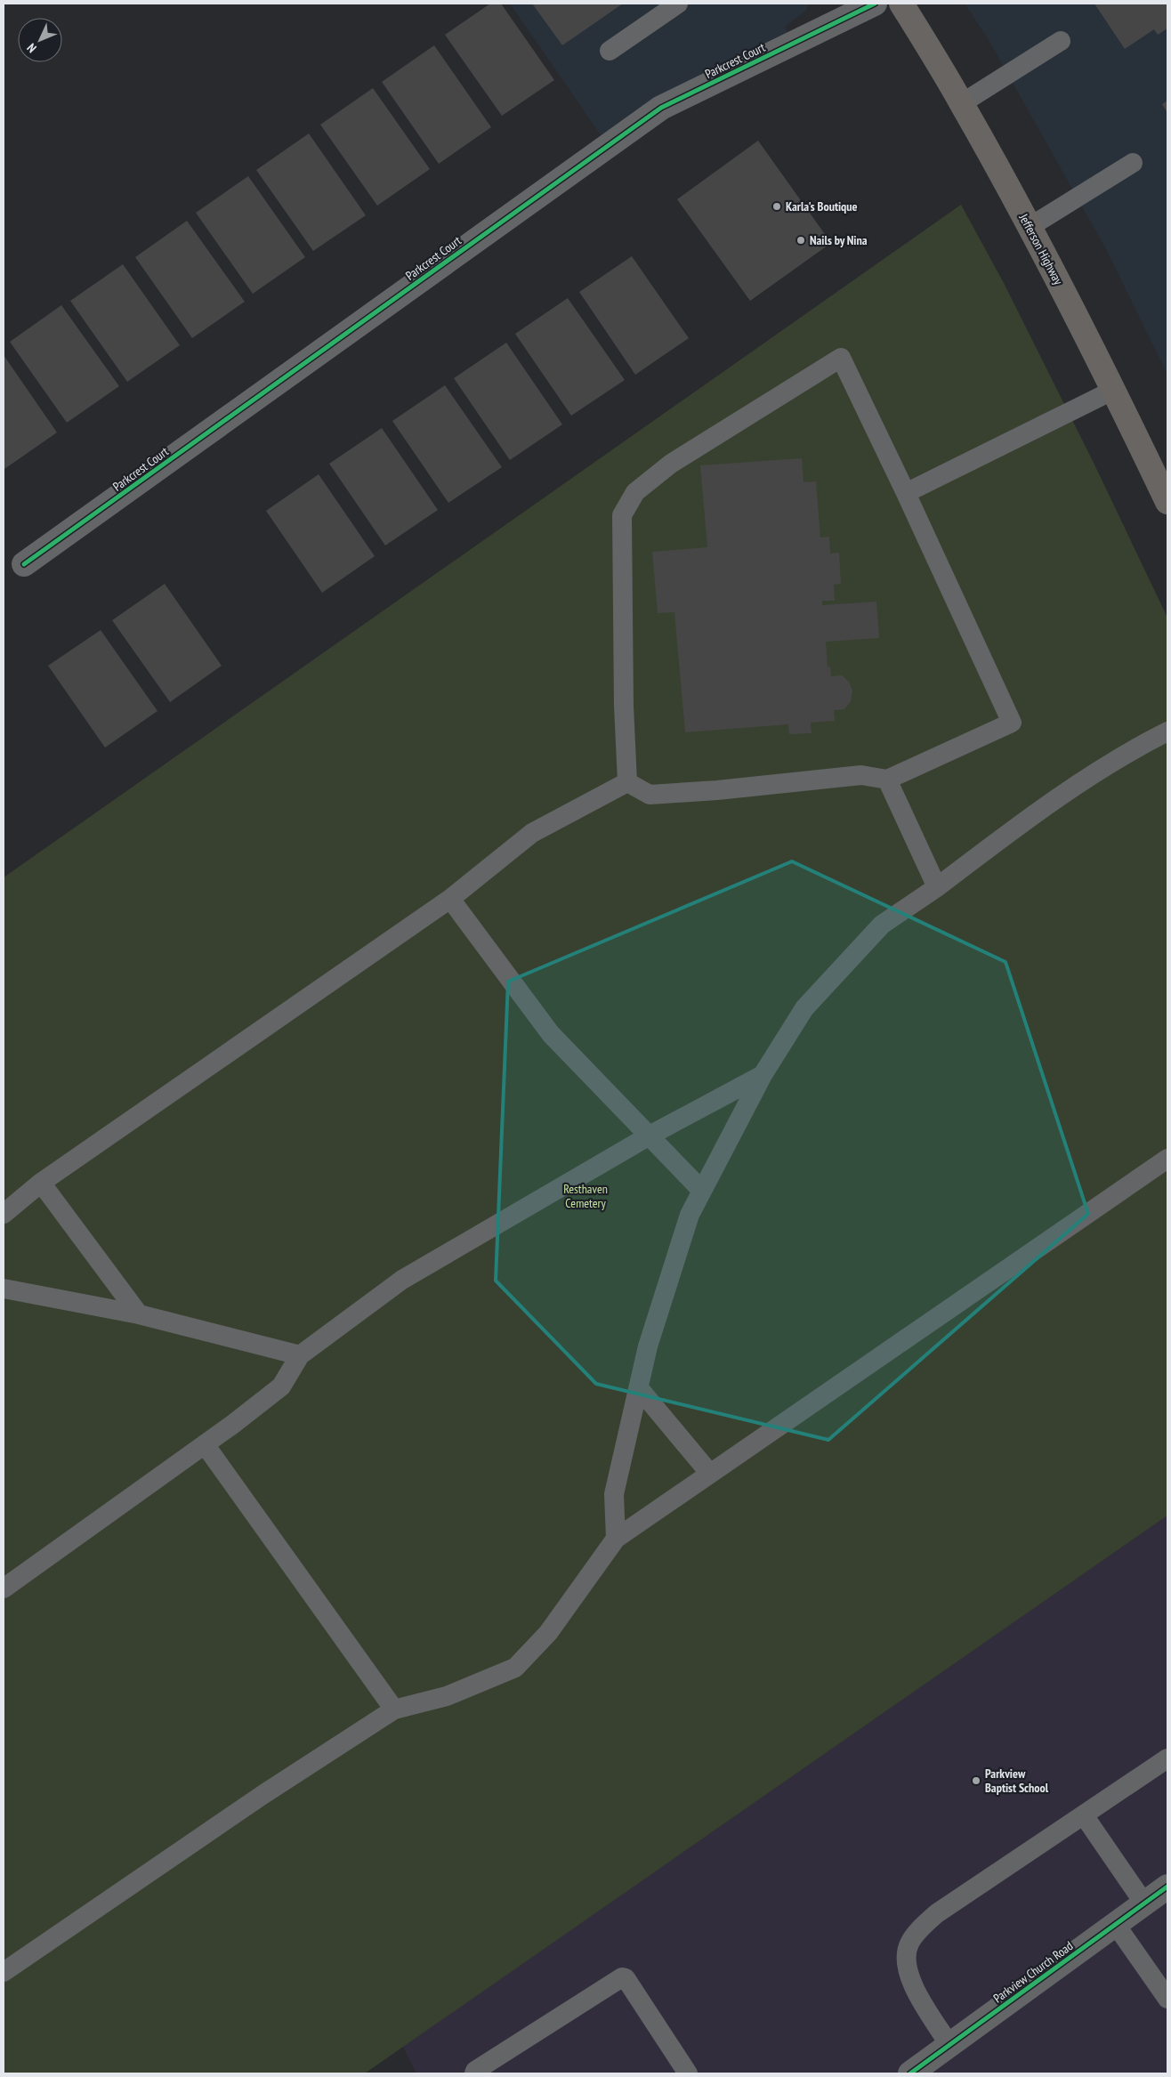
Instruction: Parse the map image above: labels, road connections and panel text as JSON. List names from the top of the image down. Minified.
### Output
{"streets":{"main road":["Jefferson Highway"],"street":["Parkcrest Court","Parkview Church Road"]},"parks":["Resthaven Cemetery"],"places":["Karla's Boutique","Nails by Nina","Parkview Baptist School"],"north":"bottom left"}
